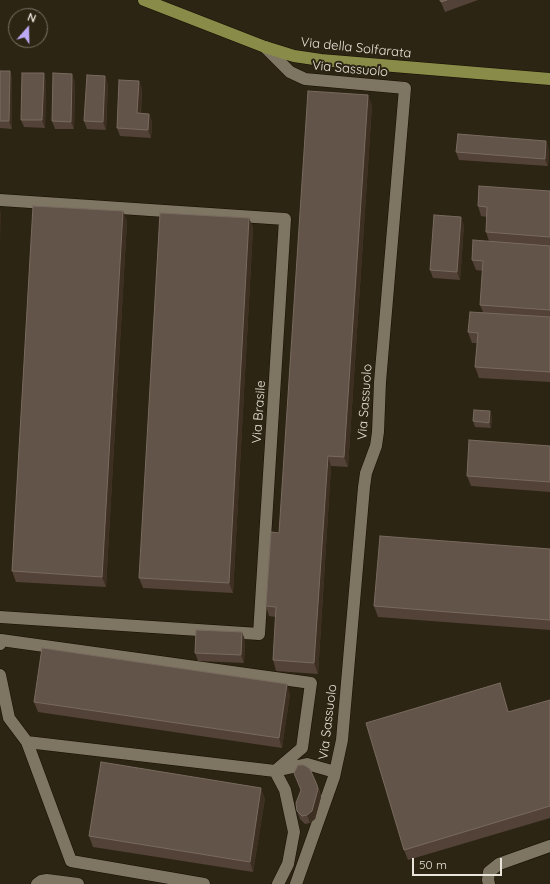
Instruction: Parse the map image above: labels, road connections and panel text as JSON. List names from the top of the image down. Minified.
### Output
{"streets":{"main road":["Via della Solfarata"],"street":["Via Sassuolo","Via Brasile"]},"crossings":[["Via della Solfarata","Via Sassuolo"]],"scale_bar":"50 m","north":"top"}
